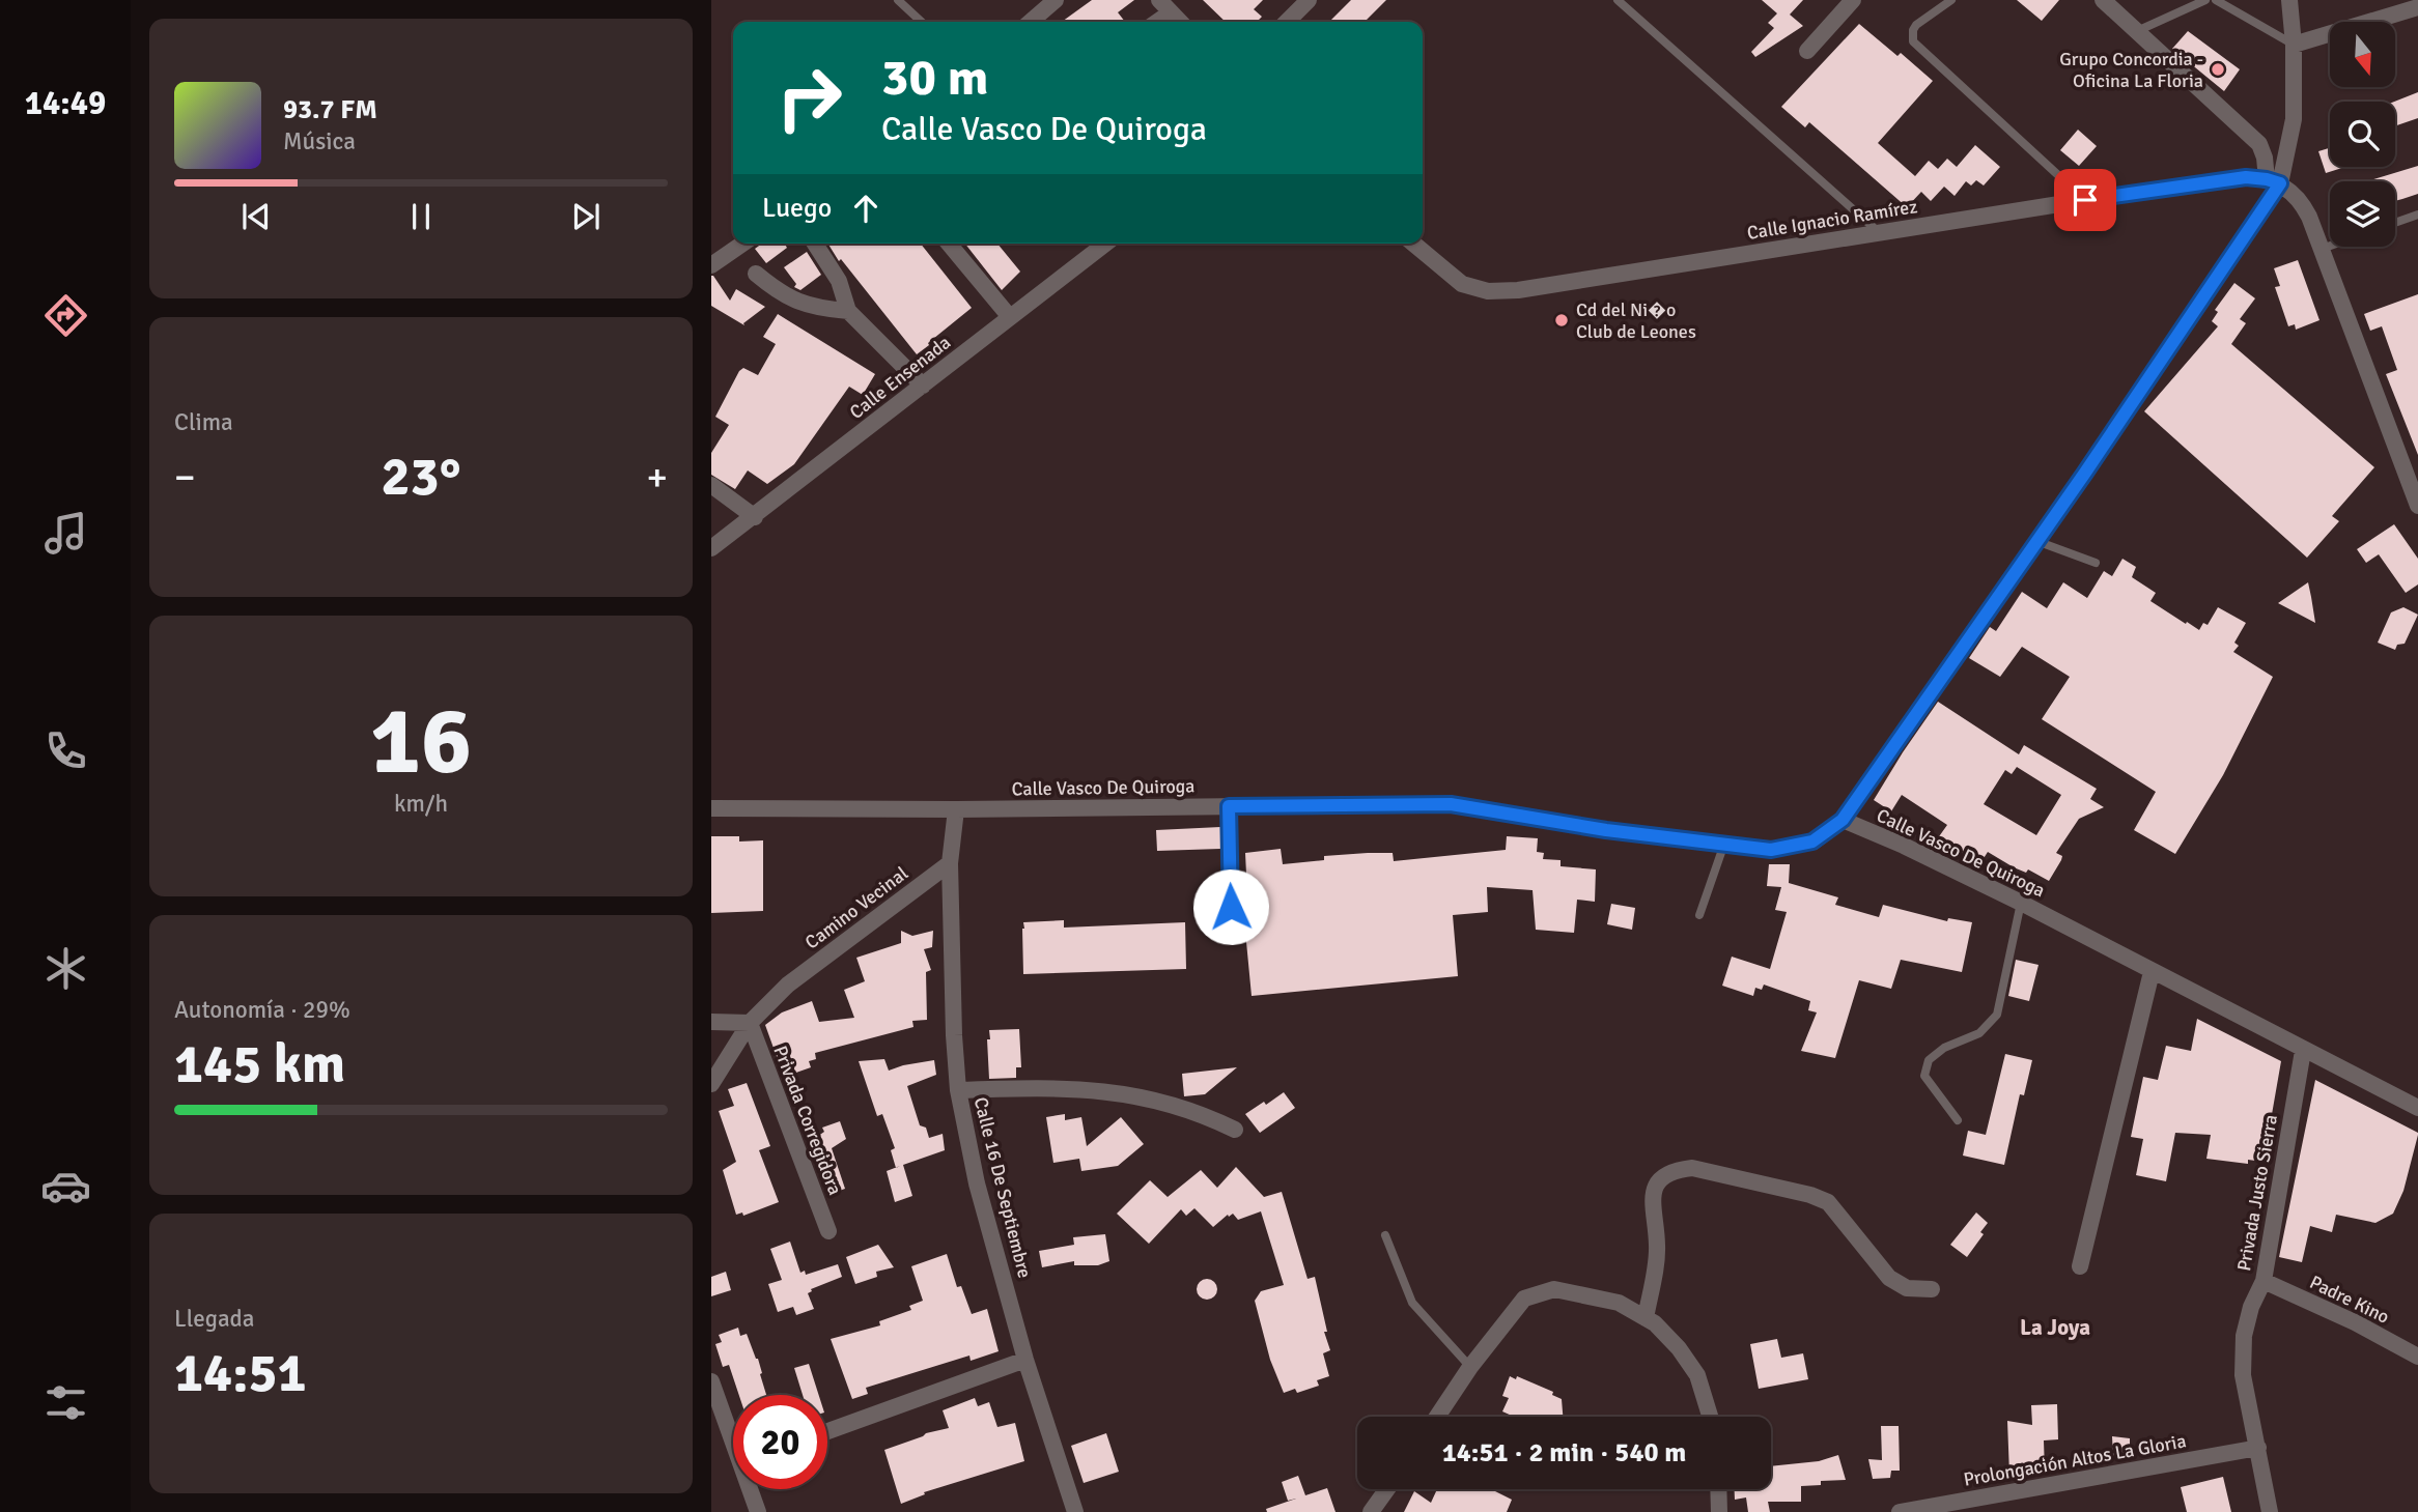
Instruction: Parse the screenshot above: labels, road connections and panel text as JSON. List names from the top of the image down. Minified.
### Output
{"streets":{"street":["Calle Ignacio Ramírez","Calle Ensenada","Calle Vasco De Quiroga","Camino Vecinal","Privada Corregidora","Calle 16 De Septiembre","Privada Justo Sierra","Padre Kino","Prolongación Altos La Gloria"]},"crossings":[["Calle Vasco De Quiroga","Privada Justo Sierra"],["Camino Vecinal","Privada Corregidora"],["Camino Vecinal","Calle 16 De Septiembre"],["Privada Justo Sierra","Padre Kino"],["Privada Justo Sierra","Prolongación Altos La Gloria"]],"districts":["La Joya"],"places":["Grupo Concordia - Oficina La Floria","Cd del Ni�o Club de Leones"],"north":"bottom","page":{"tabs":"14:49","turn":["30 m","Calle Vasco De Quiroga"],"song":["93.7 FM","Música"],"then":"Luego","tile":["Clima",["16","km/h"],["Autonomía · 29%","145 km"],["Llegada","14:51"]],"heat":["−","23°","+"],"limit":"20","trip":"14:51 · 2 min · 540 m"}}
